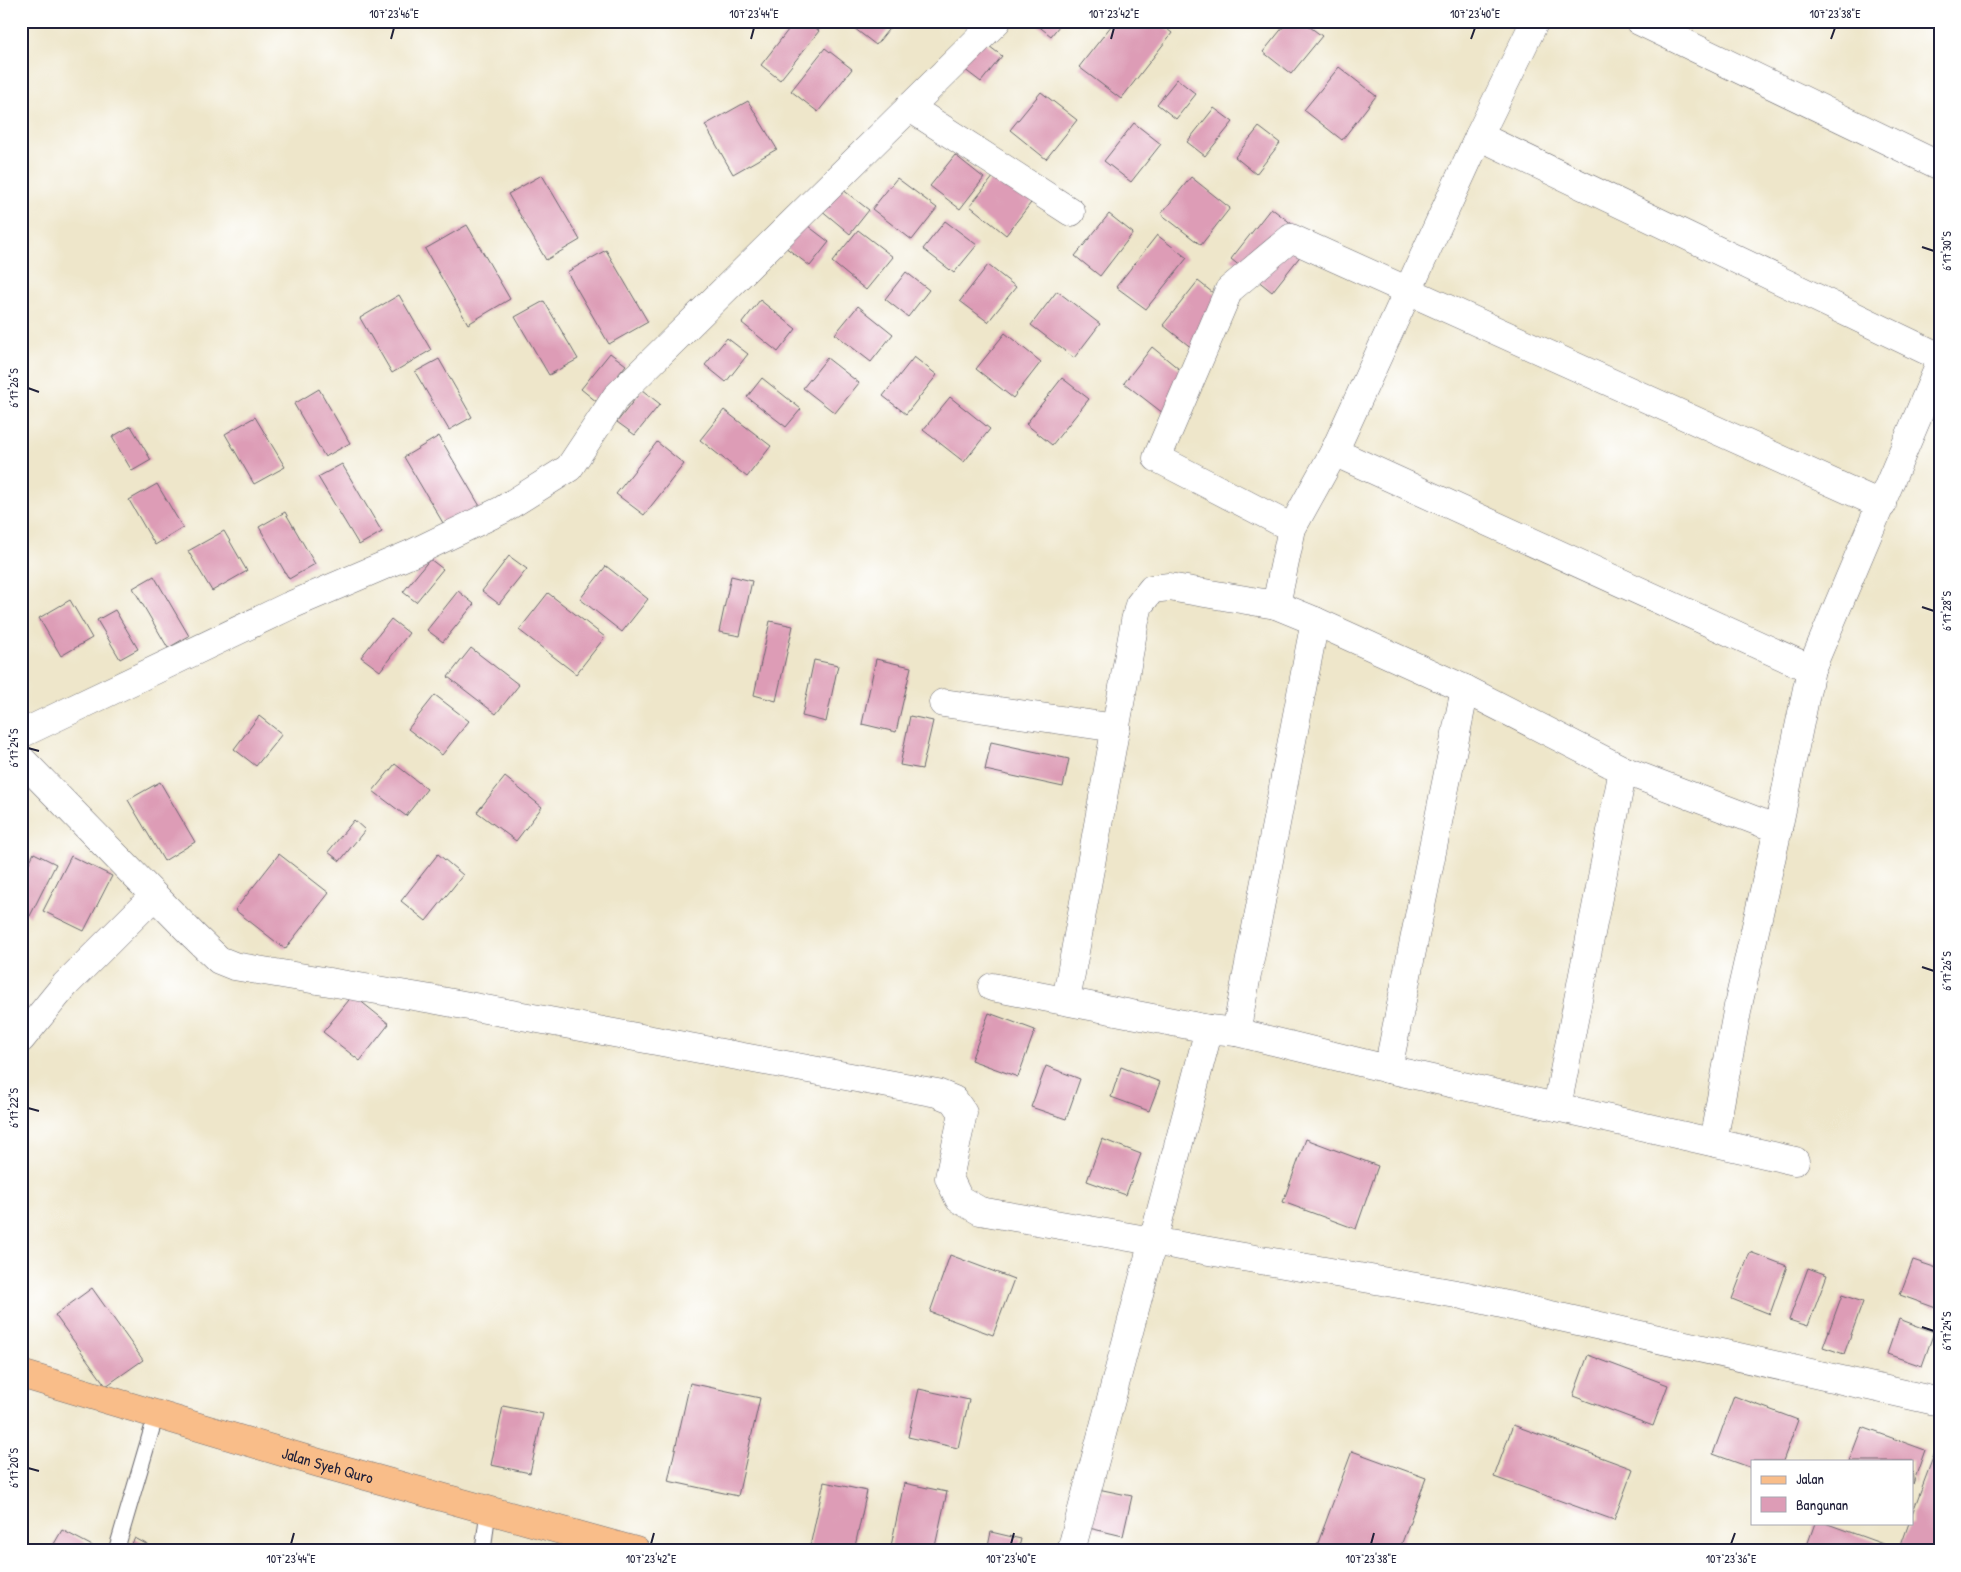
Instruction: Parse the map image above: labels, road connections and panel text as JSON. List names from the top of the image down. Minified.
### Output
{"streets":{"main road":["Jalan Syeh Quro"]},"legend":["Jalan","Bangunan"],"coordinates":["107°23'46\"E","107°23'44\"E","107°23'42\"E","107°23'40\"E","107°23'38\"E","6°17'30\"S","6°17'26\"S","6°17'28\"S","6°17'24\"S","6°17'22\"S","6°17'20\"S","107°23'36\"E"]}
